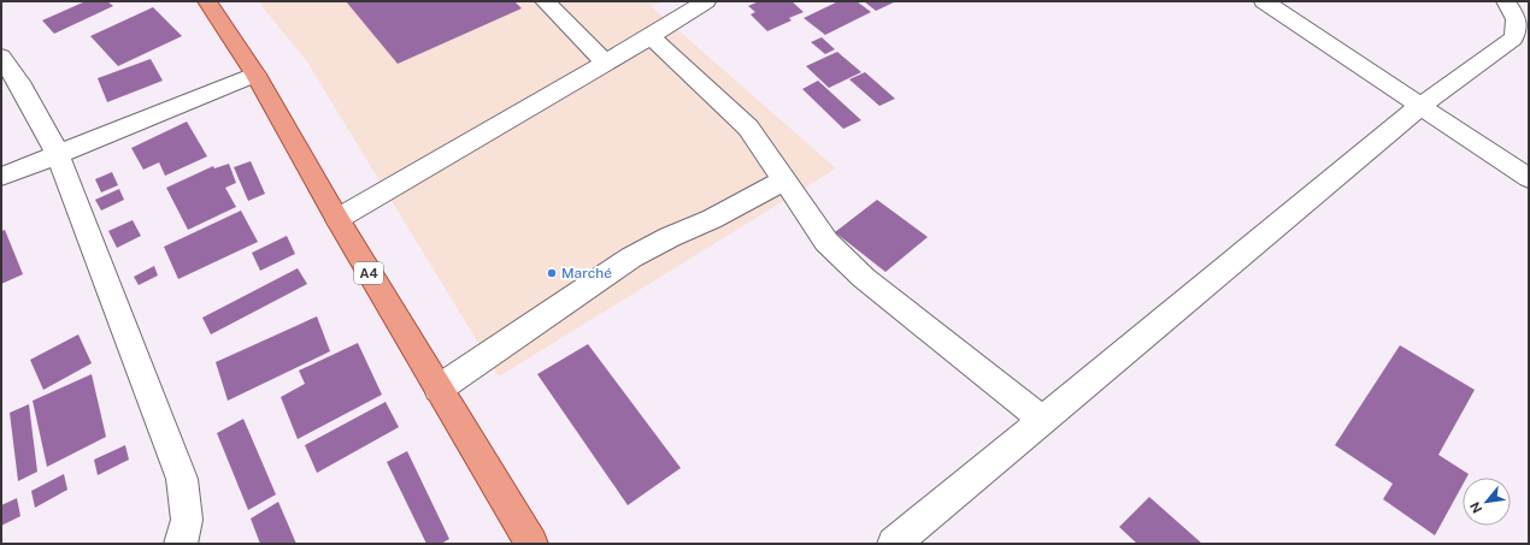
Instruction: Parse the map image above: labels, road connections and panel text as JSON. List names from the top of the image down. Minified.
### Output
{"streets":{"main road":["A4"]},"places":["Marché"],"north":"bottom left"}
